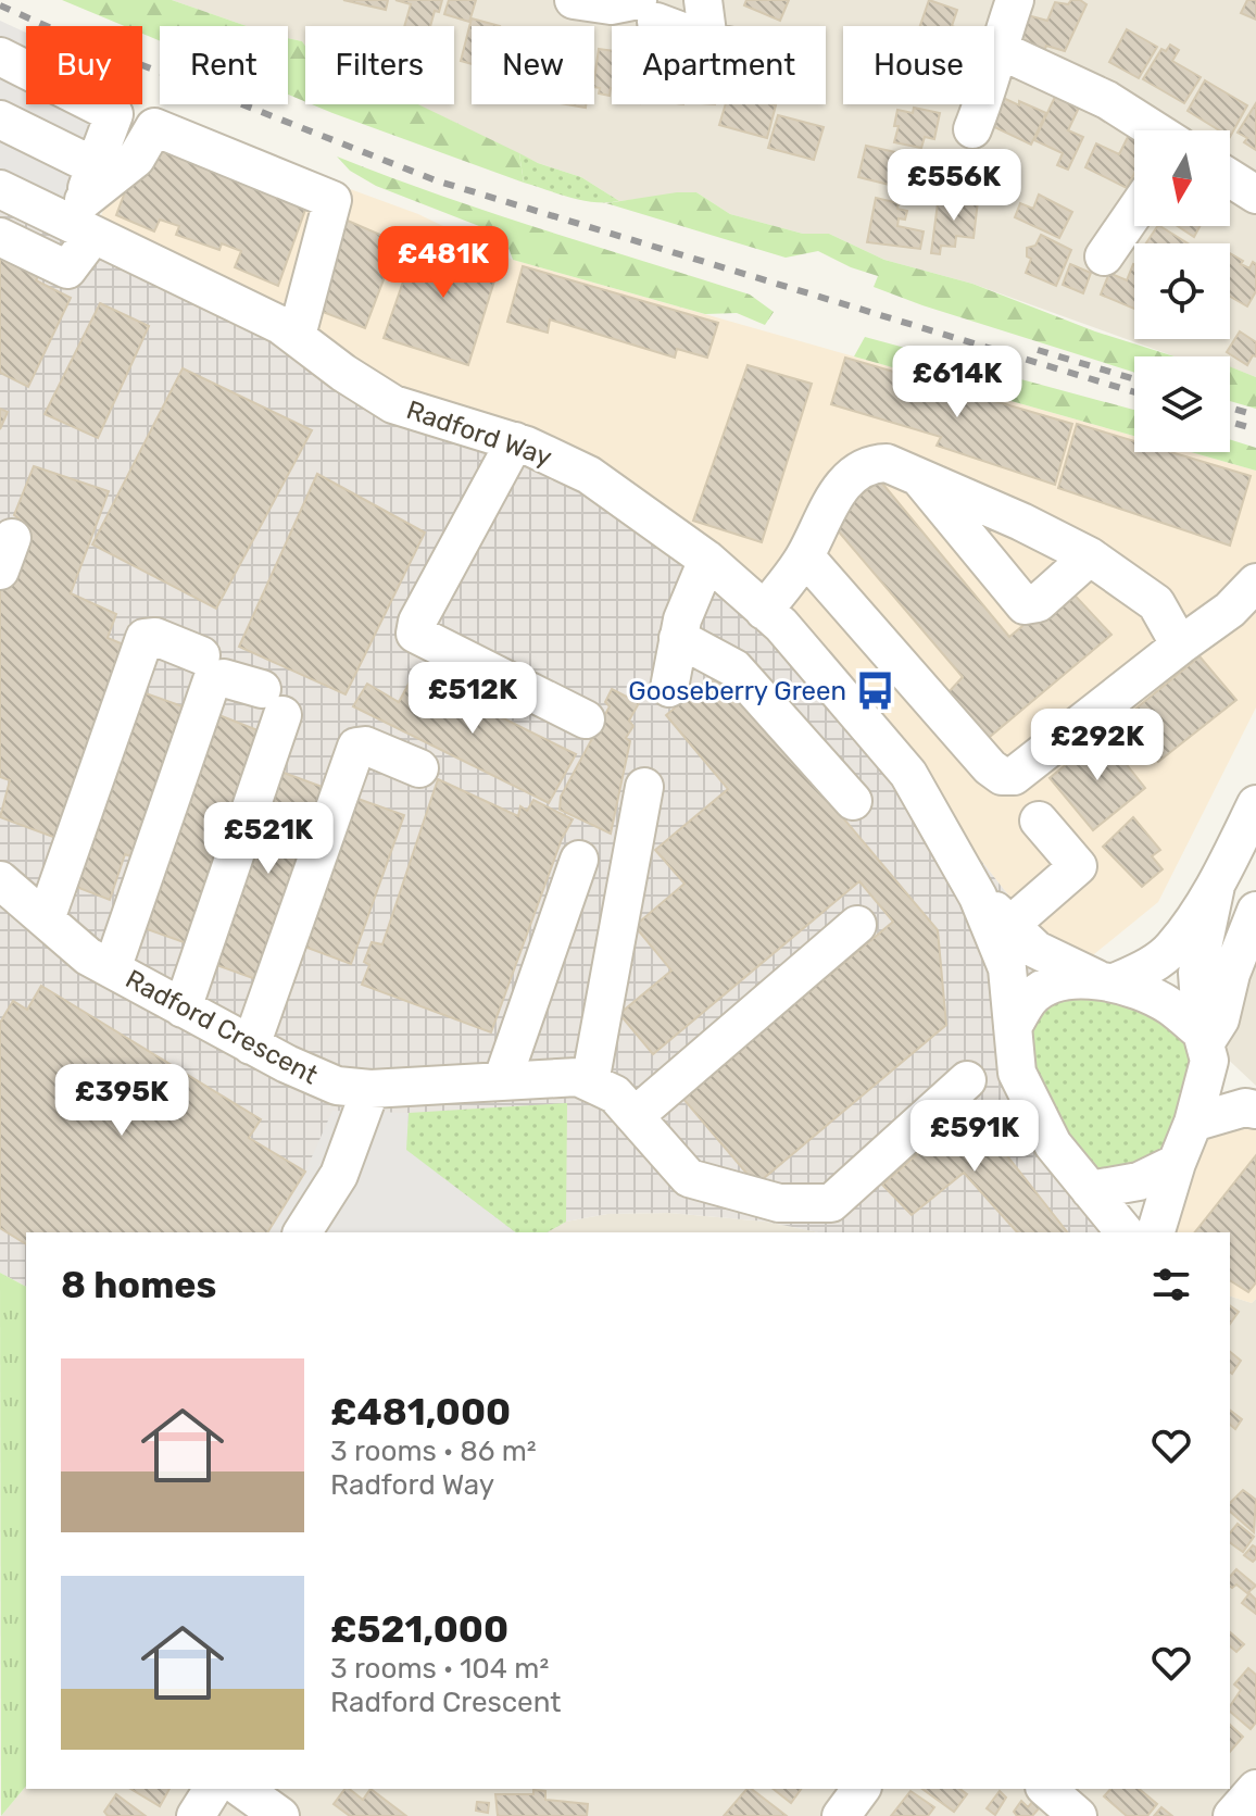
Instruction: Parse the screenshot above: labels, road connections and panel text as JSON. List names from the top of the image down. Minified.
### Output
{"streets":{"street":["Radford Way","Radford Crescent"]},"places":{"bus stop":["Gooseberry Green"]},"north":"bottom","page":{"chip":["Buy","Rent","Filters","New","Apartment","House"],"price":["£556K","£481K","£614K","£512K","£292K","£521K","£395K","£591K"],"heading":"8 homes","list":[{"name":"£481,000","note":"3 rooms · 86 m² · Radford Way"},{"name":"£521,000","note":"3 rooms · 104 m² · Radford Crescent"}]}}
